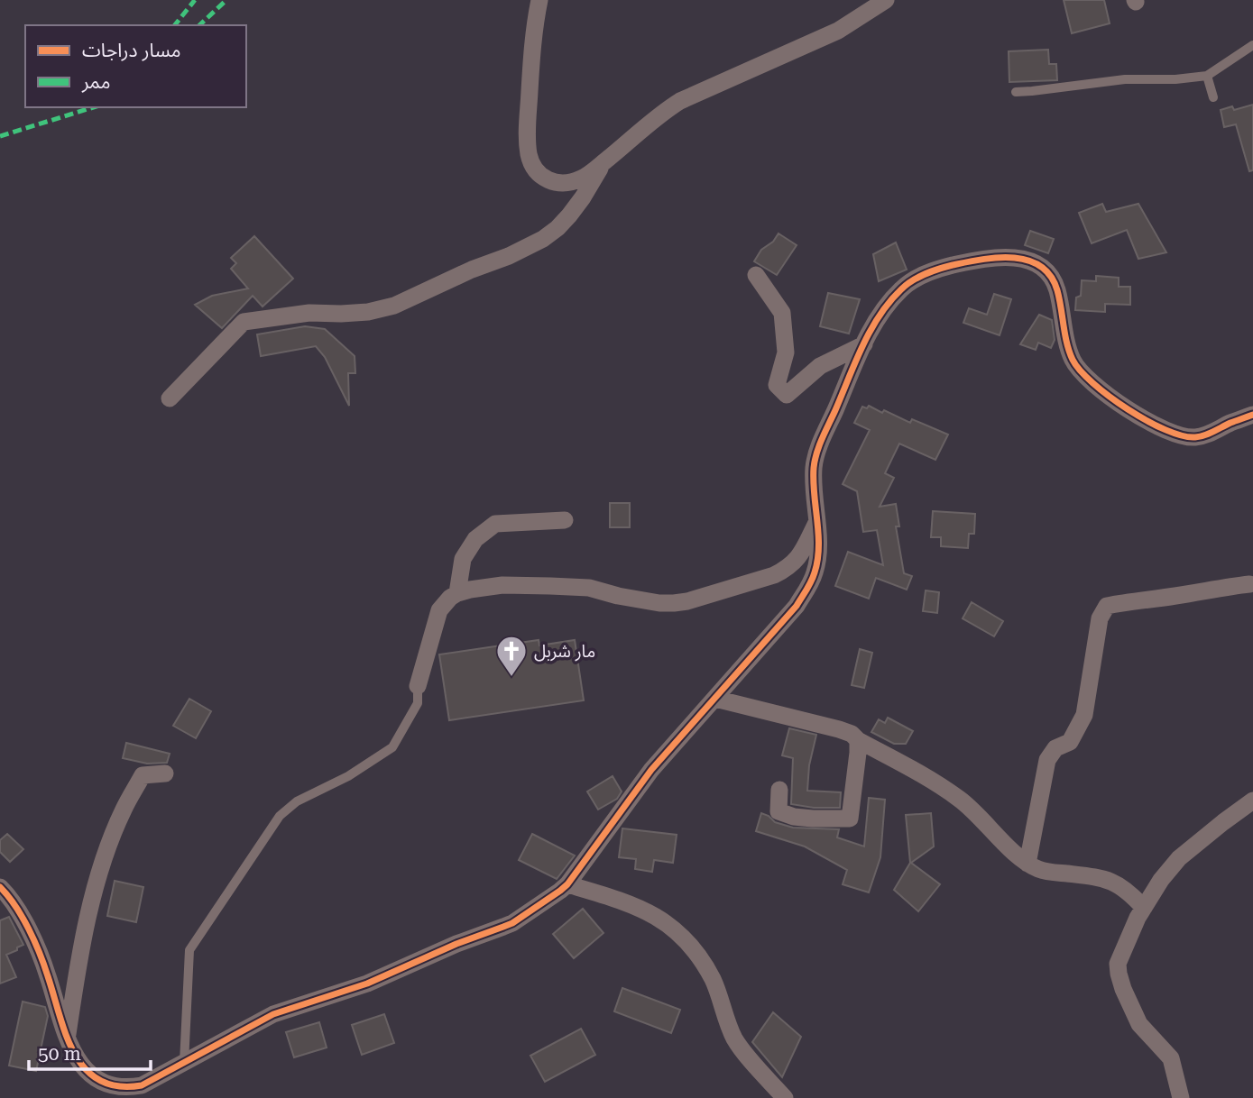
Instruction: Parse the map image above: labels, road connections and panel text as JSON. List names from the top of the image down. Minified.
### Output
{"places":{"church":["مار شربل"]},"legend":["مسار دراجات","ممر"],"scale_bar":"50 m"}
